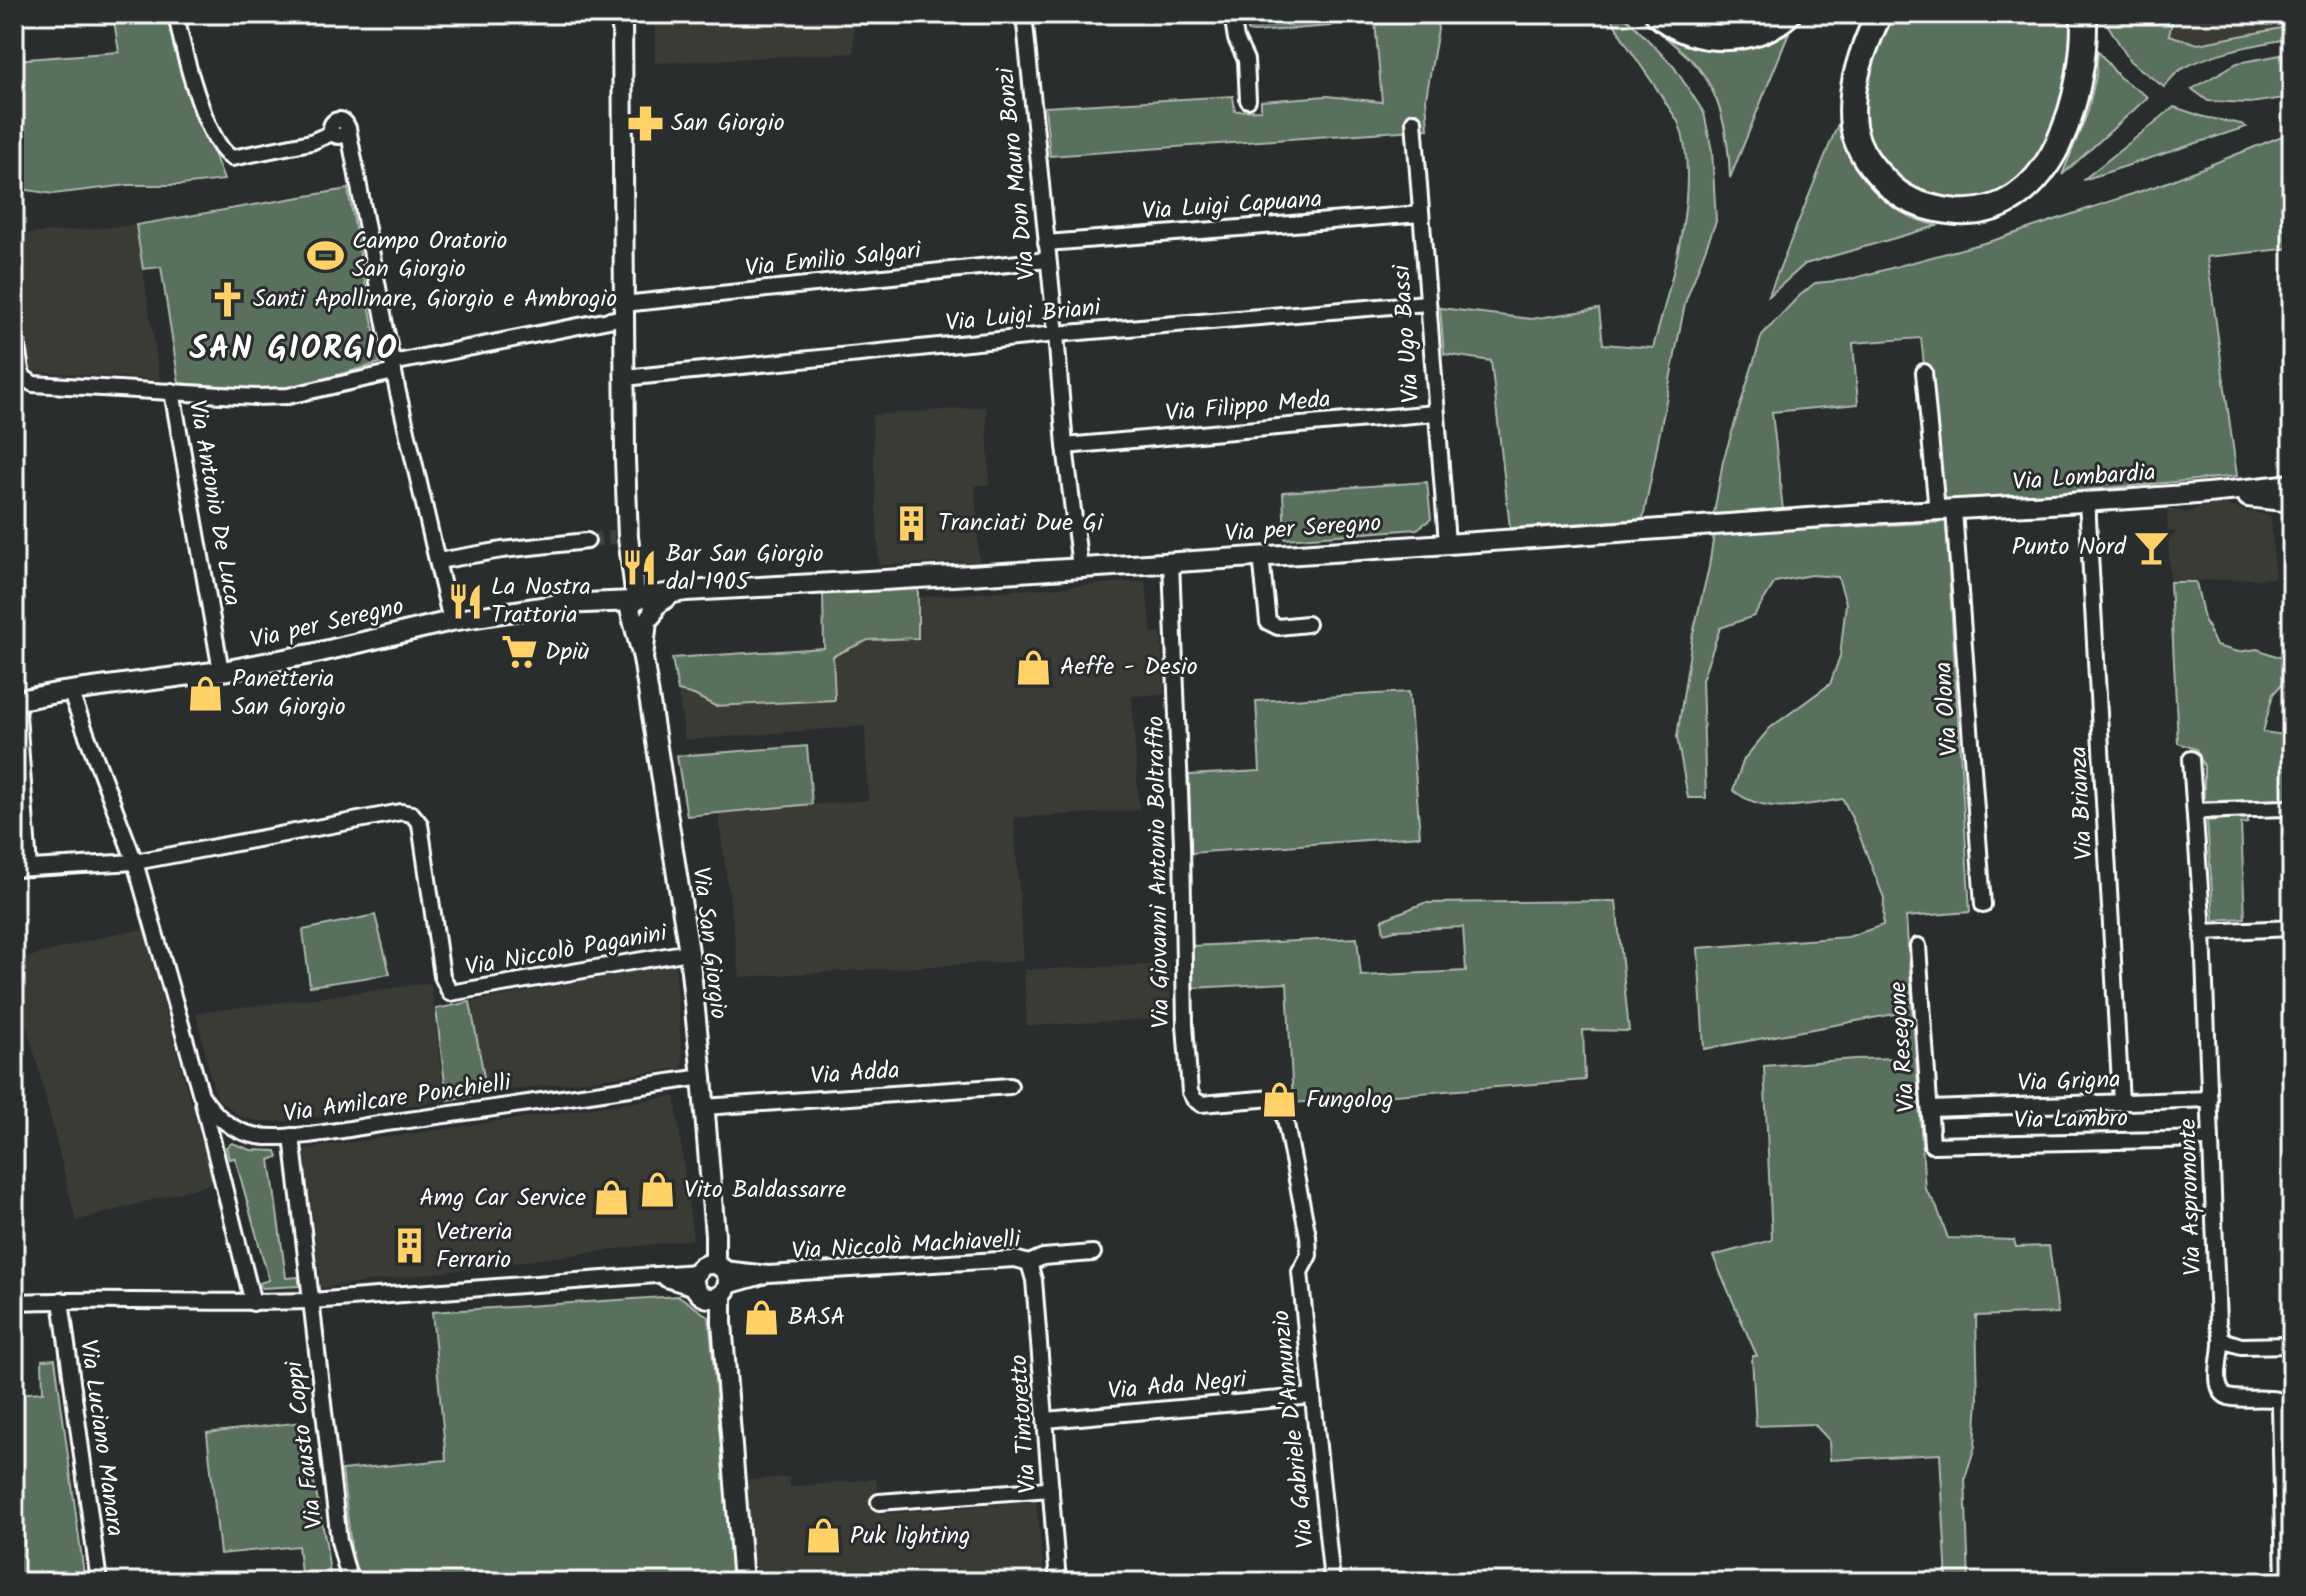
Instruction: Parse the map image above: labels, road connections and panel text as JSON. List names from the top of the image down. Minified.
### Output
{"streets":{"street":["Via Don Mauro Bonzi","Via Luigi Capuana","Via Emilio Salgari","Via Luigi Briani","Via Ugo Bassi","Via Filippo Meda","Via Lombardia","Via Antonio De Luca","Via per Seregno","Via Olona","Via Brianza","Via Giovanni Antonio Boltraffio","Via San Giorgio","Via Niccolò Paganini","Via Resegone","Via Adda","Via Grigna","Via Amilcare Ponchielli","Via Lambro","Via Aspromonte","Via Niccolò Machiavelli","Via Ada Negri","Via Tintoretto","Via Gabriele D'Annunzio","Via Luciano Manara","Via Fausto Coppi"]},"crossings":[["Via Don Mauro Bonzi","Via Luigi Capuana"],["Via Don Mauro Bonzi","Via Emilio Salgari"],["Via Don Mauro Bonzi","Via Luigi Briani"],["Via Don Mauro Bonzi","Via Filippo Meda"],["Via Don Mauro Bonzi","Via per Seregno"],["Via Luigi Capuana","Via Ugo Bassi"],["Via Emilio Salgari","Via Antonio De Luca"],["Via Emilio Salgari","Via San Giorgio"],["Via Luigi Briani","Via Ugo Bassi"],["Via Luigi Briani","Via San Giorgio"],["Via Ugo Bassi","Via Filippo Meda"],["Via Ugo Bassi","Via per Seregno"],["Via Lombardia","Via per Seregno"],["Via Lombardia","Via Olona"],["Via Lombardia","Via Brianza"],["Via Antonio De Luca","Via per Seregno"],["Via per Seregno","Via Olona"],["Via per Seregno","Via Giovanni Antonio Boltraffio"],["Via per Seregno","Via San Giorgio"],["Via per Seregno","Via Amilcare Ponchielli"],["Via Brianza","Via Grigna"],["Via Giovanni Antonio Boltraffio","Via Gabriele D'Annunzio"],["Via San Giorgio","Via Niccolò Paganini"],["Via San Giorgio","Via Adda"],["Via San Giorgio","Via Amilcare Ponchielli"],["Via San Giorgio","Via Niccolò Machiavelli"],["Via Niccolò Paganini","Via Amilcare Ponchielli"],["Via Resegone","Via Grigna"],["Via Resegone","Via Lambro"],["Via Grigna","Via Aspromonte"],["Via Amilcare Ponchielli","Via Fausto Coppi"],["Via Lambro","Via Aspromonte"],["Via Niccolò Machiavelli","Via Tintoretto"],["Via Niccolò Machiavelli","Via Luciano Manara"],["Via Niccolò Machiavelli","Via Fausto Coppi"],["Via Ada Negri","Via Tintoretto"],["Via Ada Negri","Via Gabriele D'Annunzio"]],"districts":["SAN GIORGIO"],"places":{"pharmacy":["San Giorgio"],"sports":["Campo Oratorio San Giorgio"],"church":["Santi Apollinare, Giorgio e Ambrogio"],"building":["Tranciati Due Gi","Vetreria Ferrario"],"bar":["Punto Nord"],"restaurant":["Bar San Giorgio dal 1905","La Nostra Trattoria"],"supermarket":["Dpiù"],"shop":["Aeffe - Desio","Panetteria San Giorgio","Fungolog","Vito Baldassarre","Amg Car Service","BASA","Puk lighting"]}}
